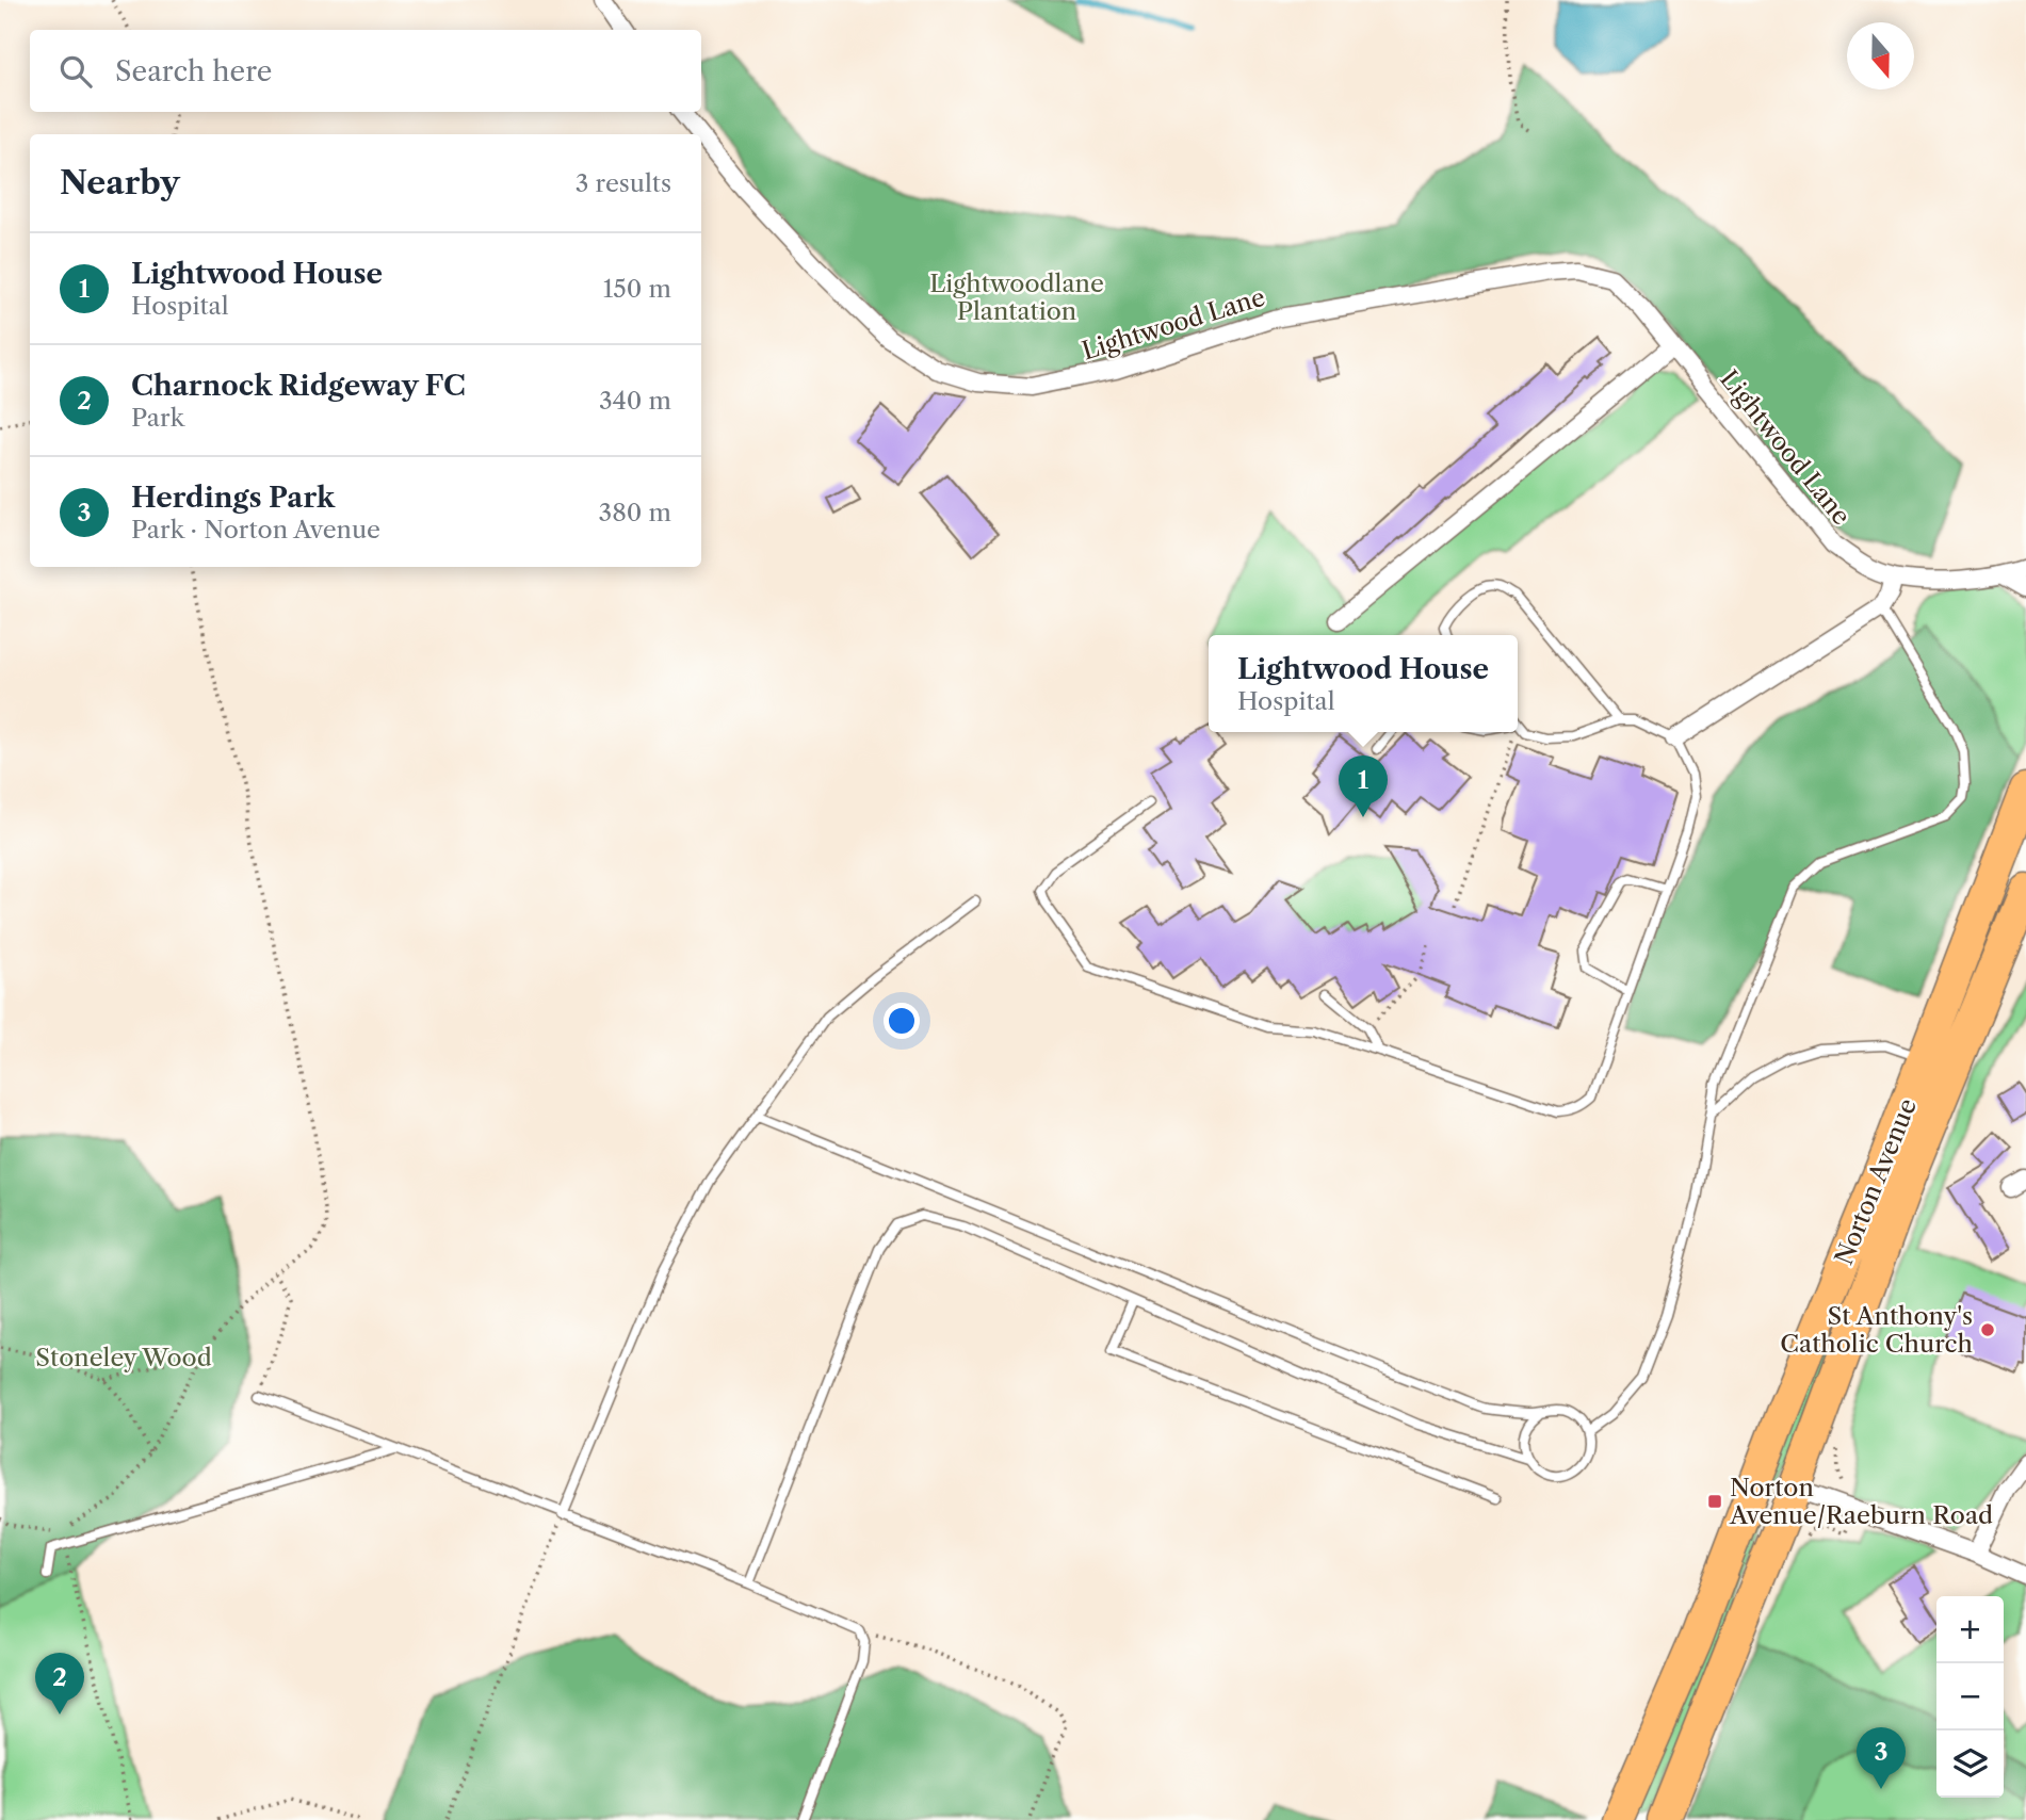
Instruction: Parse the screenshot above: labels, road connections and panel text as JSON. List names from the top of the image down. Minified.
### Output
{"streets":{"highway":["Norton Avenue"],"street":["Lightwood Lane"]},"parks":["Lightwoodlane Plantation","Stoneley Wood"],"places":{"other":["St Anthony's Catholic Church"],"transit":["Norton Avenue/Raeburn Road"]},"north":"bottom","page":{"search":"Search here","heading":["Nearby","3 results"],"list":[{"mark":"1","name":"Lightwood House","note":"Hospital","value":"150 m"},{"mark":"2","name":"Charnock Ridgeway FC","note":"Park","value":"340 m"},{"mark":"3","name":"Herdings Park","note":"Park · Norton Avenue","value":"380 m"}],"popup":["Lightwood House","Hospital"],"pins":["1","2","3"],"map_buttons":["+","−"]}}
